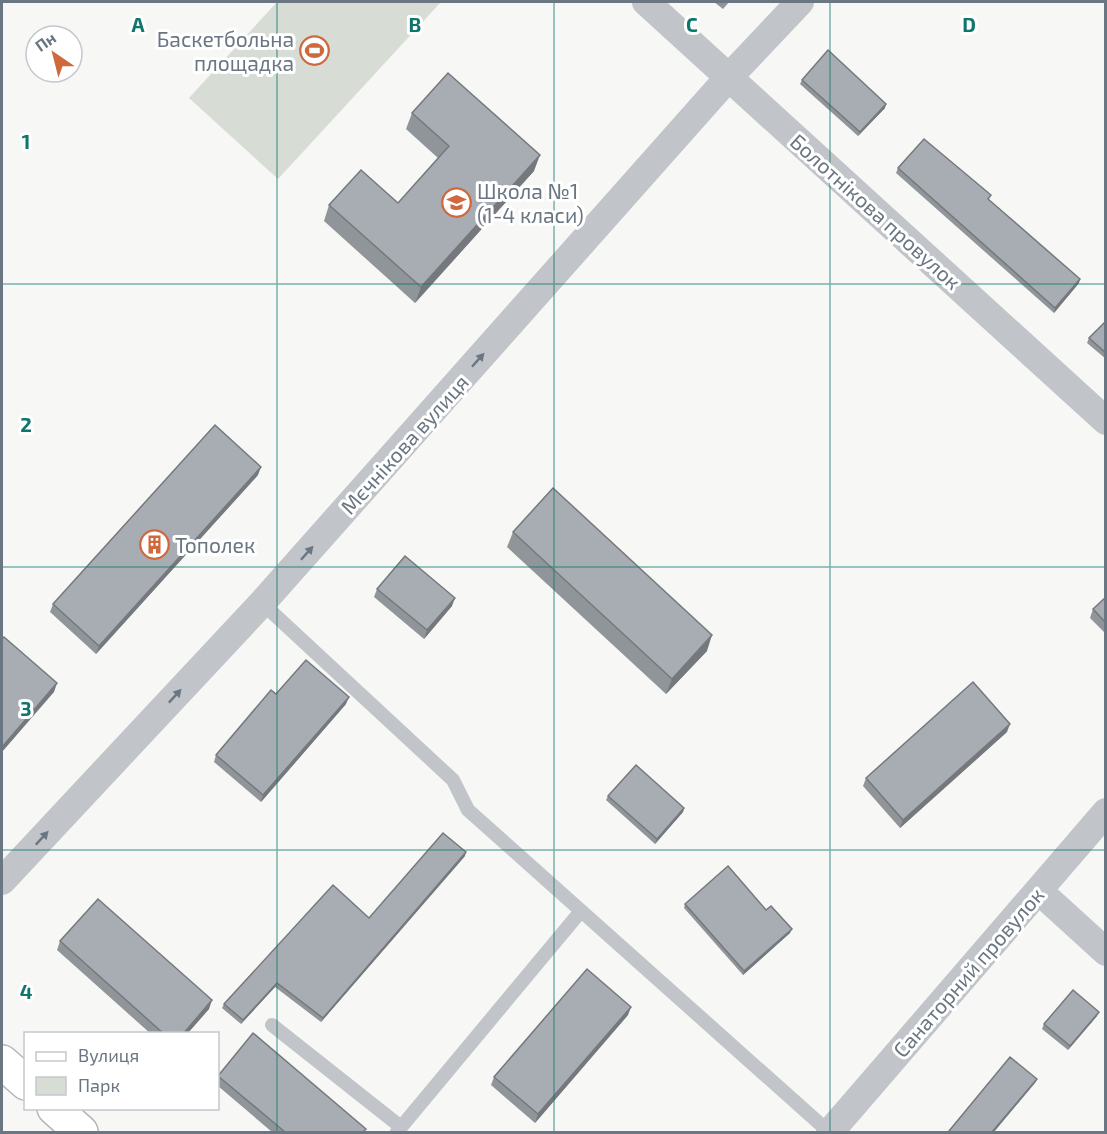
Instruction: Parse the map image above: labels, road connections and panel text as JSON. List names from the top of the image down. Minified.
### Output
{"streets":{"street":["Болотнікова провулок","Мєчнікова вулиця","Санаторний провулок"]},"crossings":[["Болотнікова провулок","Мєчнікова вулиця"]],"one_way":["Мєчнікова вулиця"],"places":{"sports":["Баскетбольна площадка"],"school or university":["Школа №1 (1-4 класи)"],"building":["Тополек"]},"legend":["Вулиця","Парк"],"north":"top left","grid":{"columns":["A","B","C","D"],"rows":["1","2","3","4"]}}
